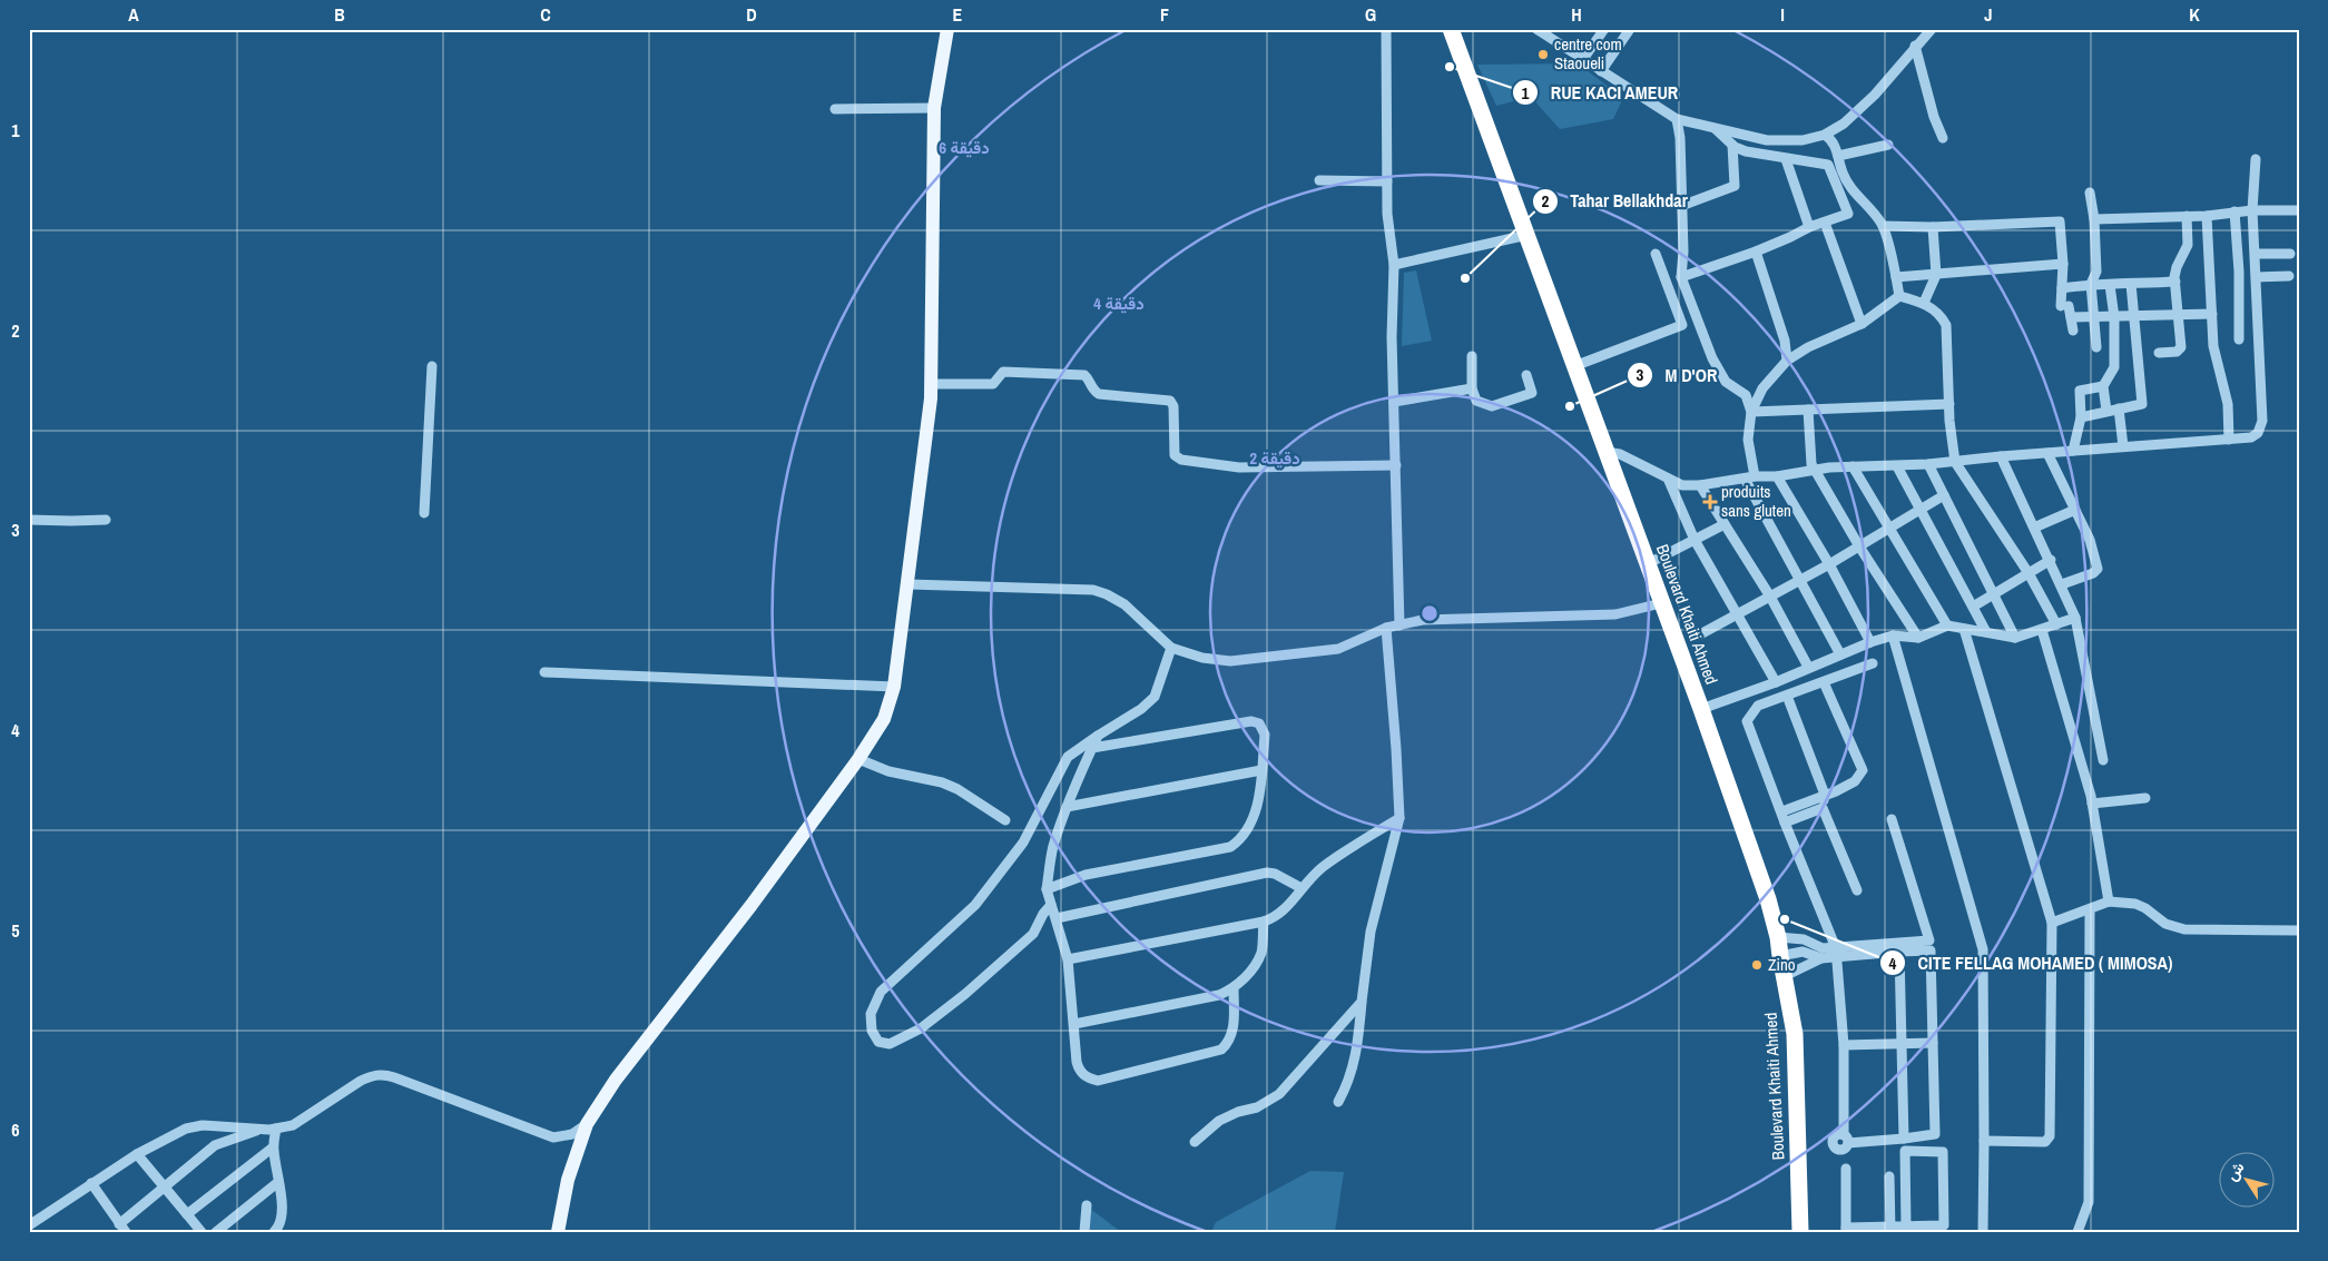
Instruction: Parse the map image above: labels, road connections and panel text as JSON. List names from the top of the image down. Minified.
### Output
{"streets":{"highway":["Boulevard Khaiti Ahmed"]},"places":{"other":["centre com Staoueli","RUE KACI AMEUR","Tahar Bellakhdar","M D'OR","CITE FELLAG MOHAMED ( MIMOSA)","Zino"],"health":["produits sans gluten"]},"north":"top left","grid":{"columns":["A","B","C","D","E","F","G","H","I","J","K"],"rows":["1","2","3","4","5","6"]},"rings":["6 دقيقة","4 دقيقة","2 دقيقة"]}
